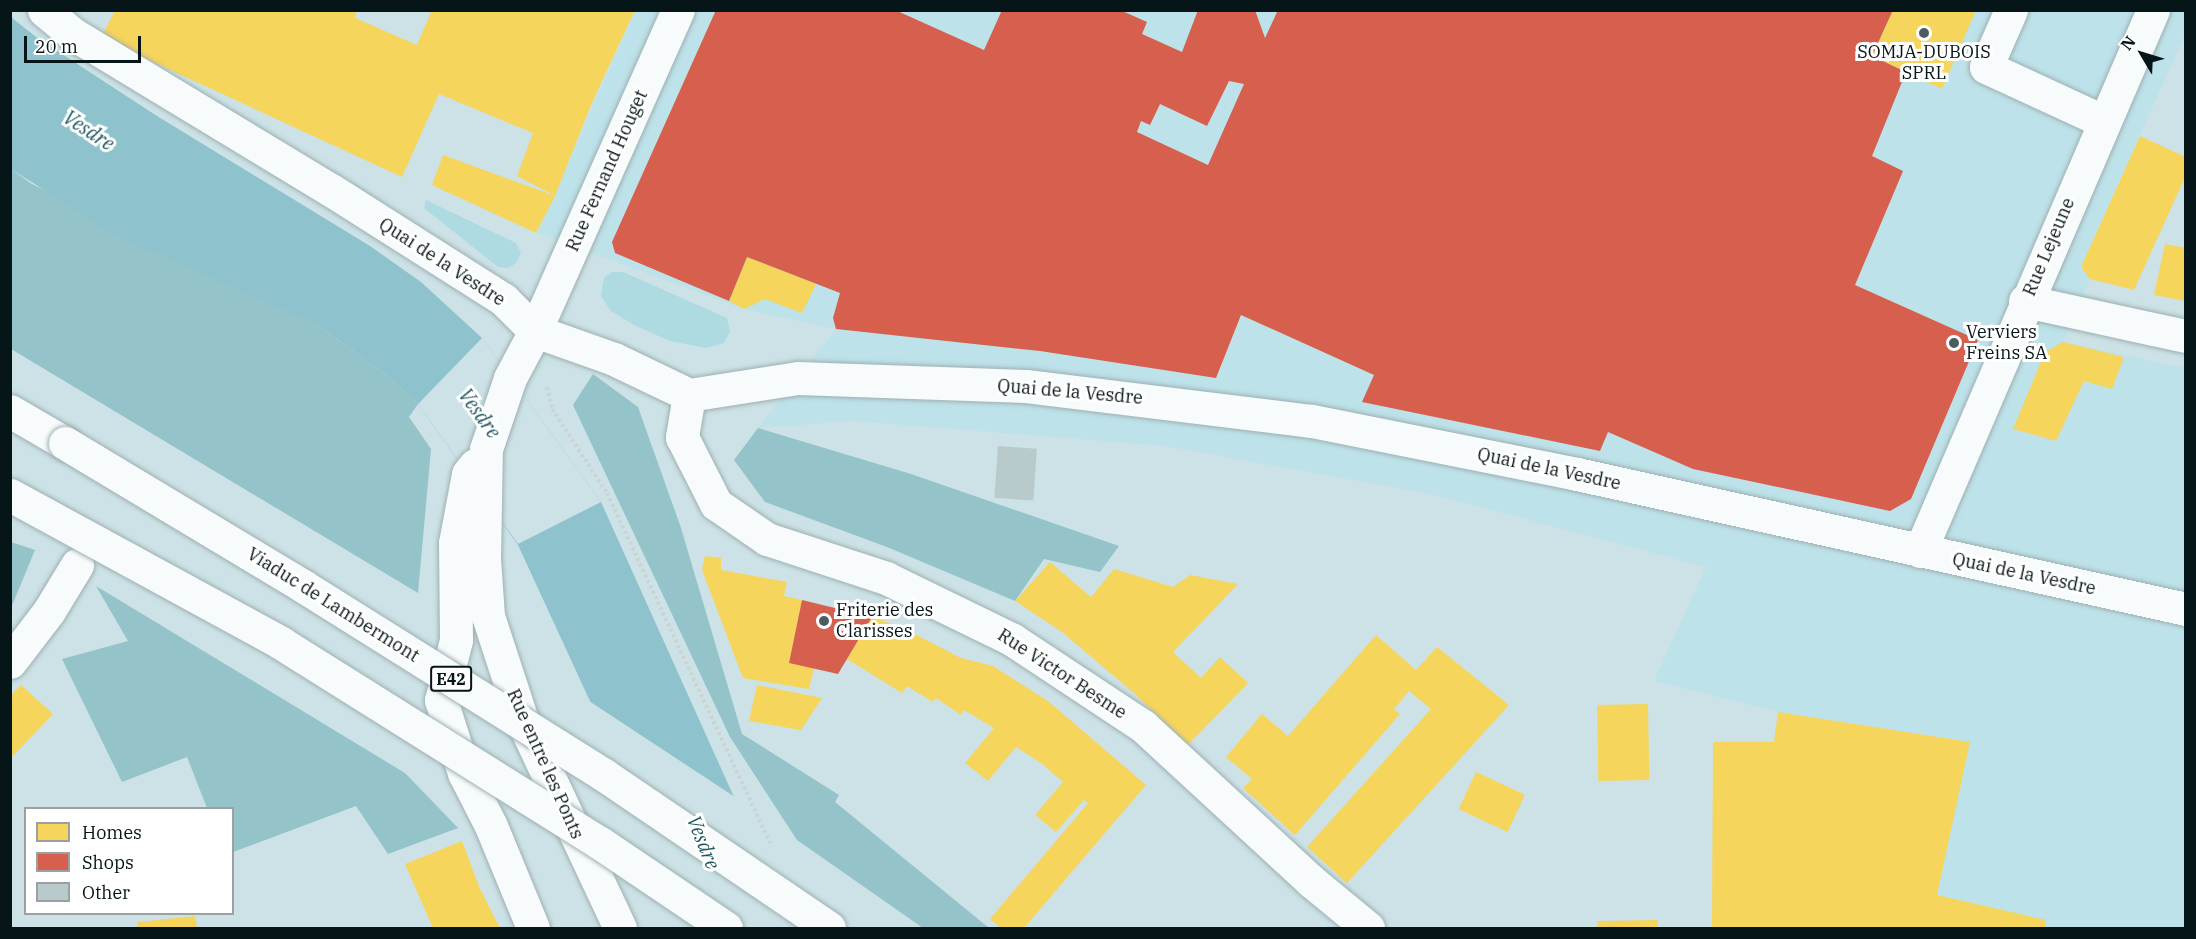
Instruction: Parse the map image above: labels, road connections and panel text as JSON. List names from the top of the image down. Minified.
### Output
{"streets":{"main road":["Rue Fernand Houget","Rue Lejeune","Quai de la Vesdre","Viaduc de Lambermont","Rue Victor Besme","E42","Rue entre les Ponts"]},"crossings":[["Rue Fernand Houget","Quai de la Vesdre"],["Rue Fernand Houget","Rue entre les Ponts"],["Rue Lejeune","Quai de la Vesdre"],["Quai de la Vesdre","Rue Victor Besme"],["Quai de la Vesdre","Rue entre les Ponts"]],"water":["Vesdre"],"places":["SOMJA-DUBOIS SPRL","Verviers Freins SA","Friterie des Clarisses"],"legend":["Homes","Shops","Other"],"scale_bar":"20 m","north":"top left"}
